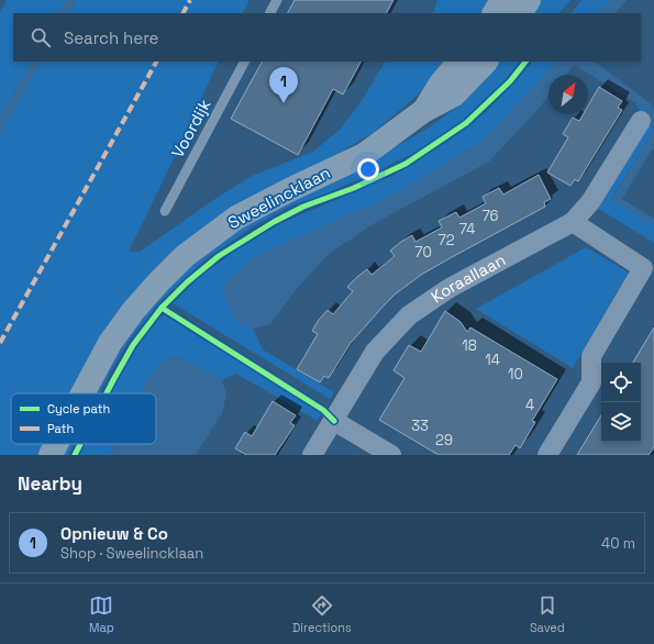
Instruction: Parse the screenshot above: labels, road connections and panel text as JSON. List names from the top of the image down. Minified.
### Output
{"streets":{"main road":["Sweelincklaan"],"street":["Koraallaan"],"lane":["Voordijk"]},"house_numbers":["76","74","72","70","18","14","10","4","33","29"],"legend":["Cycle path","Path"],"north":"top right","page":{"search":"Search here","pins":"1","heading":"Nearby","list":[{"mark":"1","name":"Opnieuw & Co","note":"Shop · Sweelincklaan","value":"40 m"}],"nav":["Map","Directions","Saved"]}}
